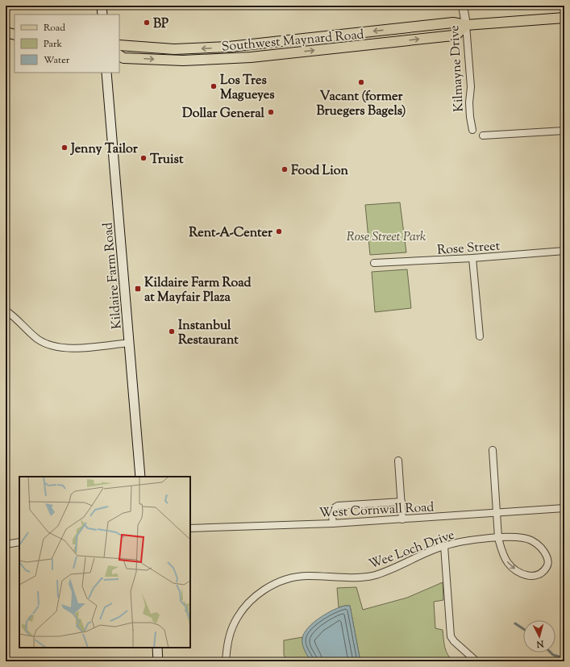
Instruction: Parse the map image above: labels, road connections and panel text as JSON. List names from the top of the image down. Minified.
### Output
{"streets":{"main road":["Southwest Maynard Road","Kildaire Farm Road"],"street":["Kilmayne Drive","Rose Street","West Cornwall Road","Wee Loch Drive"]},"crossings":[["Southwest Maynard Road","Kilmayne Drive"]],"parks":["Rose Street Park"],"places":{"other":["BP","Vacant (former Bruegers Bagels)","Los Tres Magueyes","Dollar General","Jenny Tailor","Truist","Food Lion","Rent-A-Center","Instanbul Restaurant"],"transit":["Kildaire Farm Road at Mayfair Plaza"]},"legend":["Road","Park","Water"],"north":"bottom"}
